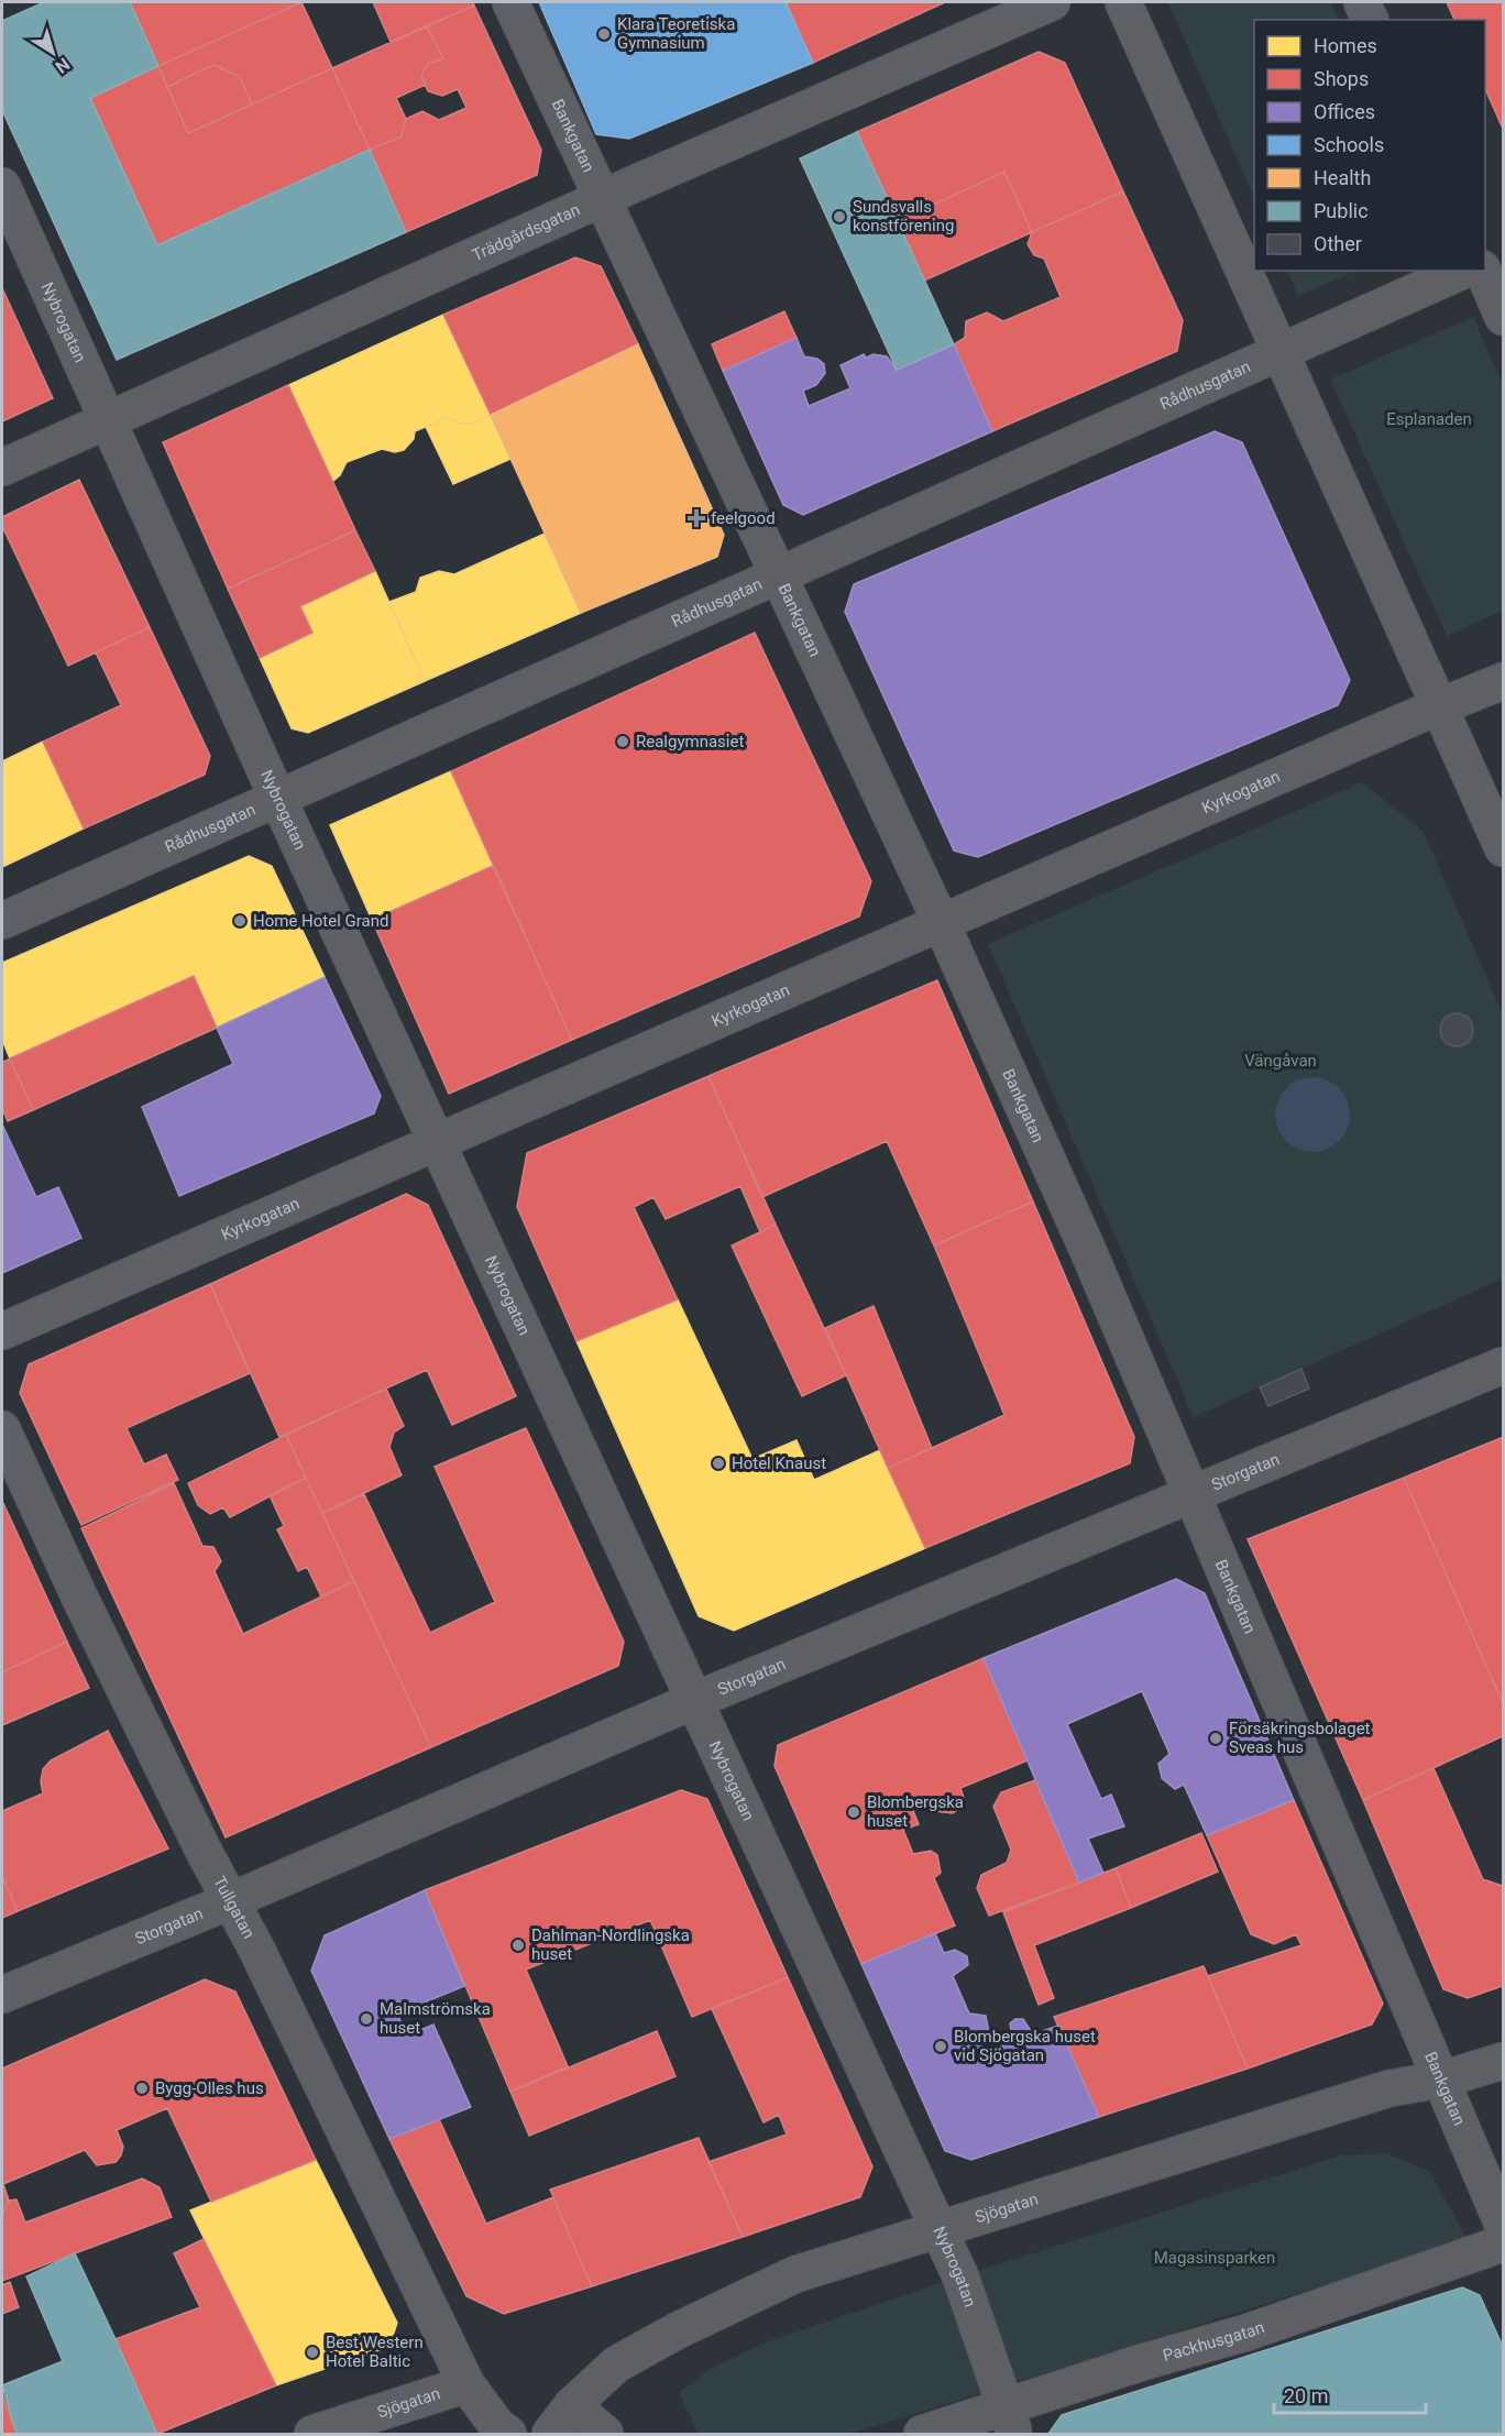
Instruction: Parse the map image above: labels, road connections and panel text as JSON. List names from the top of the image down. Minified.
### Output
{"streets":{"street":["Bankgatan","Trädgårdsgatan","Nybrogatan","Rådhusgatan","Kyrkogatan","Storgatan","Tullgatan","Sjögatan","Packhusgatan"]},"crossings":[["Bankgatan","Trädgårdsgatan"],["Bankgatan","Rådhusgatan"],["Bankgatan","Kyrkogatan"],["Bankgatan","Storgatan"],["Bankgatan","Sjögatan"],["Trädgårdsgatan","Nybrogatan"],["Nybrogatan","Rådhusgatan"],["Nybrogatan","Kyrkogatan"],["Nybrogatan","Storgatan"],["Nybrogatan","Sjögatan"],["Nybrogatan","Packhusgatan"],["Storgatan","Tullgatan"],["Tullgatan","Sjögatan"]],"parks":["Esplanaden","Vängåvan","Magasinsparken"],"places":{"other":["Klara Teoretiska Gymnasium","Sundsvalls konstförening","Realgymnasiet","Home Hotel Grand","Hotel Knaust","Försäkringsbolaget Sveas hus","Blombergska huset","Dahlman-Nordlingska huset","Malmströmska huset","Blombergska huset vid Sjögatan","Bygg-Olles hus","Best Western Hotel Baltic"],"health":["feelgood"]},"legend":["Homes","Shops","Offices","Schools","Health","Public","Other"],"scale_bar":"20 m","north":"bottom right"}
